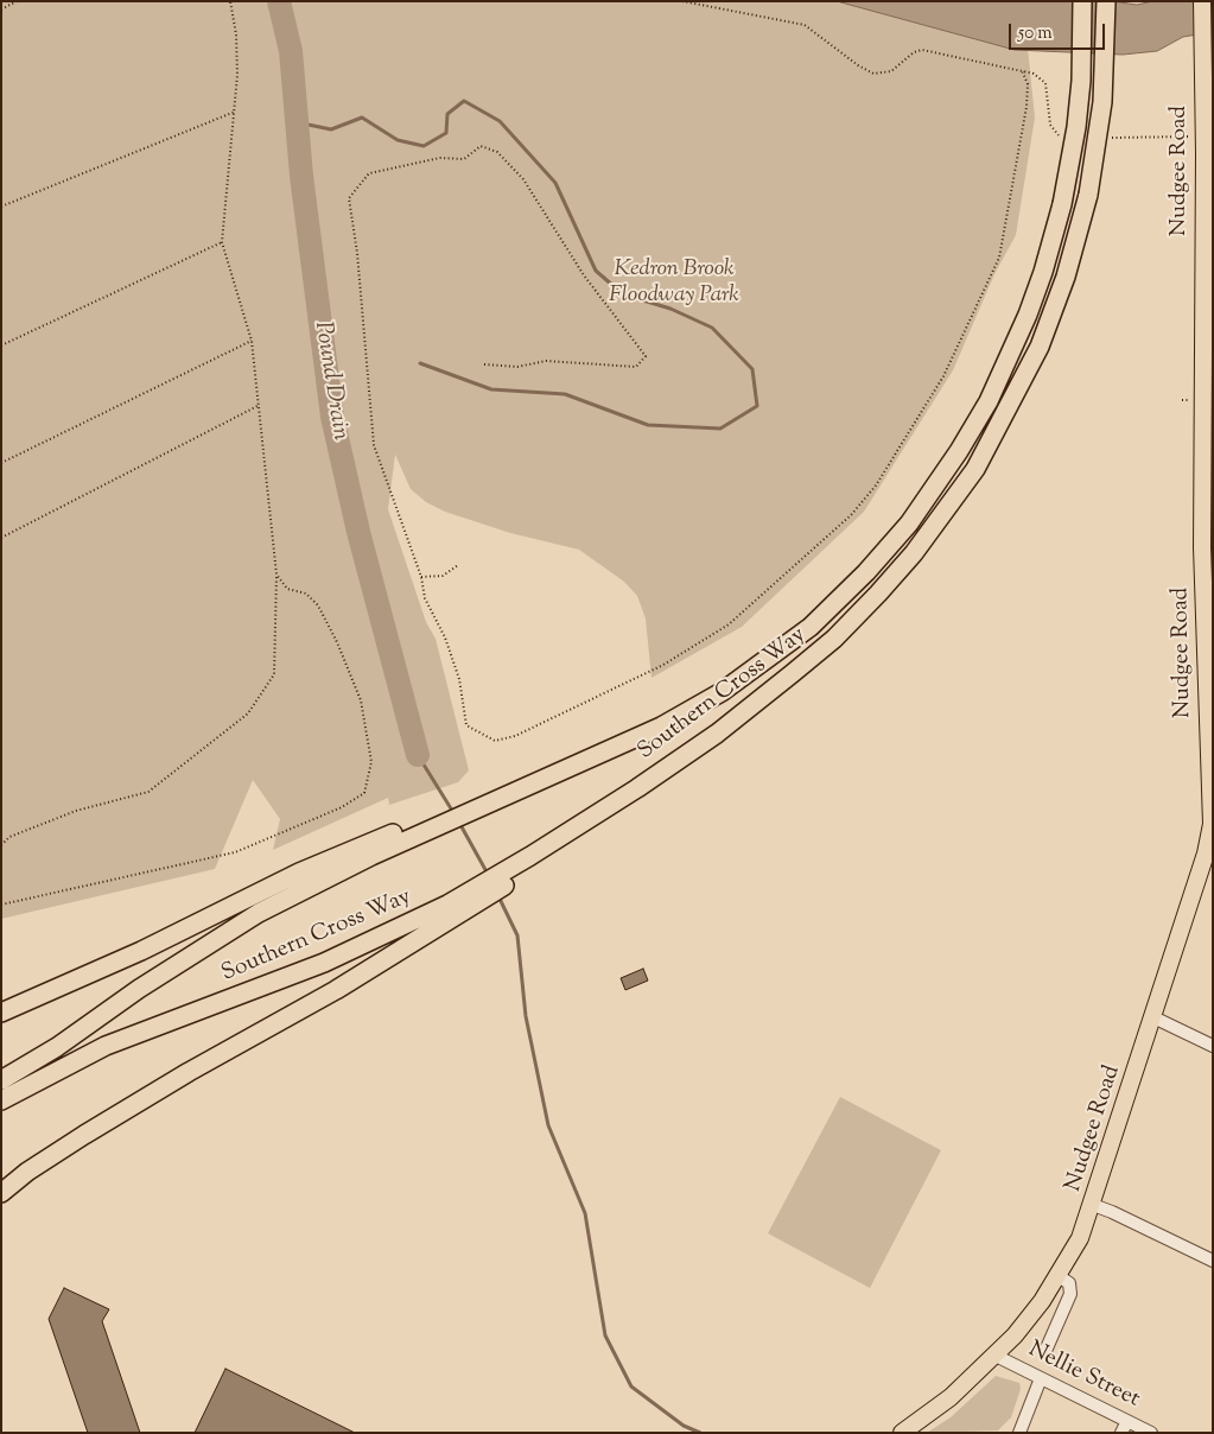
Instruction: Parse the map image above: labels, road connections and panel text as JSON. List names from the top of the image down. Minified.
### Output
{"streets":{"highway":["Southern Cross Way"],"main road":["Nudgee Road"],"street":["Nellie Street"]},"crossings":[["Nudgee Road","Nellie Street"]],"water":["Pound Drain"],"parks":["Kedron Brook Floodway Park"],"scale_bar":"50 m"}
